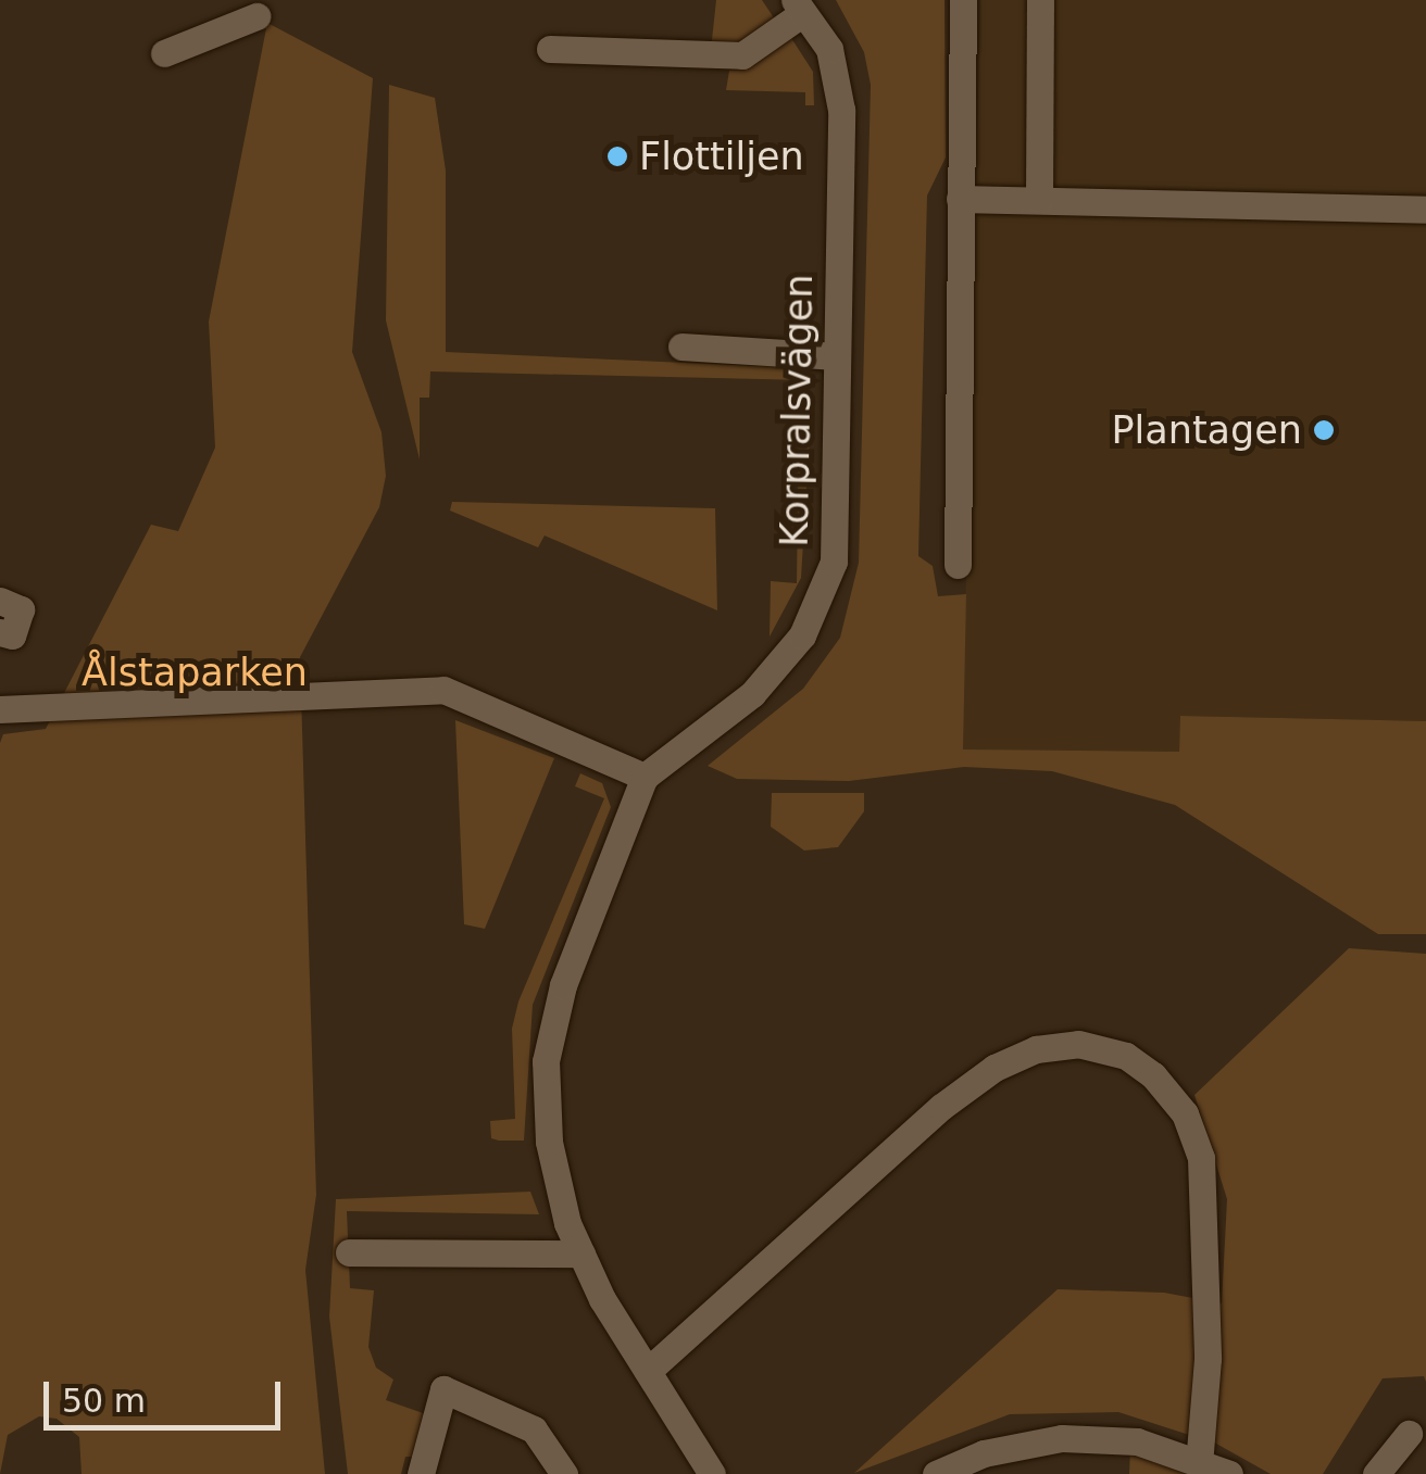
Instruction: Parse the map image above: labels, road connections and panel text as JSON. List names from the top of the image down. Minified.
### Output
{"streets":{"street":["Korpralsvägen"]},"parks":["Ålstaparken"],"places":["Flottiljen","Plantagen"],"scale_bar":"50 m"}
